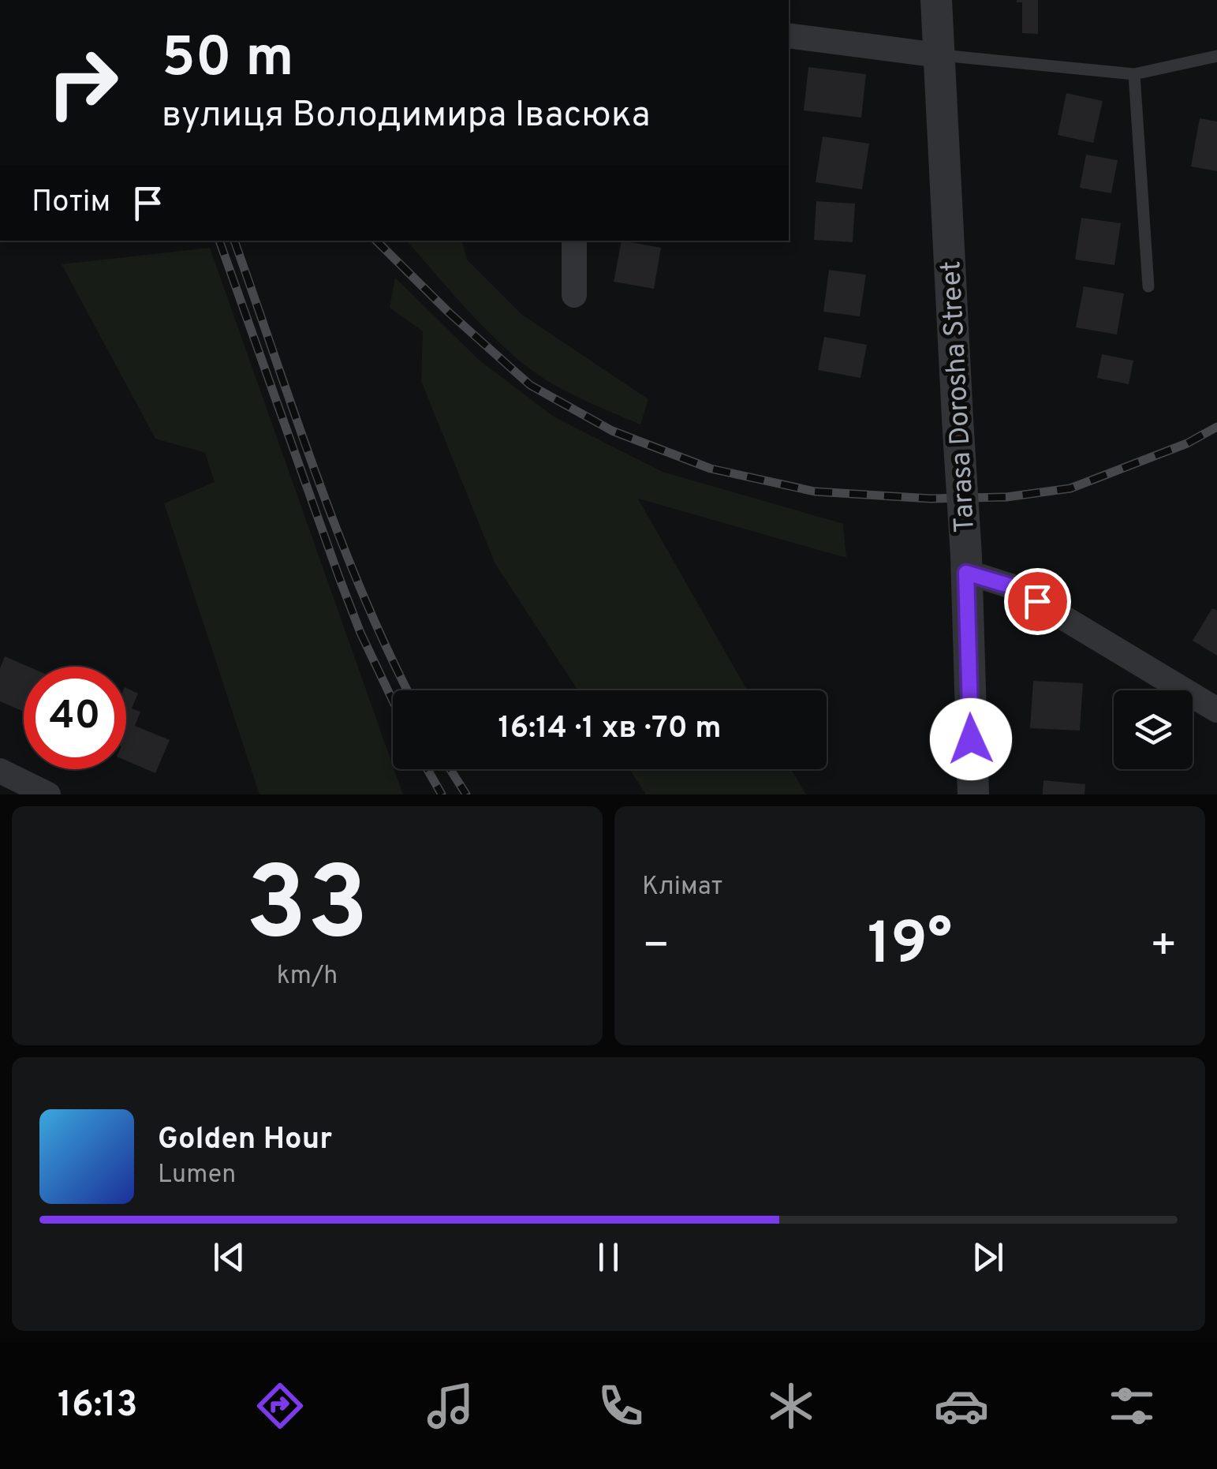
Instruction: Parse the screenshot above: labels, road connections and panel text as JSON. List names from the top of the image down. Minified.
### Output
{"streets":{"street":["Tarasa Dorosha Street"]},"page":{"turn":["50 m","вулиця Володимира Івасюка"],"then":"Потім","limit":"40","trip":"16:14 · 1 хв · 70 m","tile":[["33","km/h"],"Клімат"],"heat":["−","19°","+"],"song":["Golden Hour","Lumen"],"tabs":"16:13"}}
